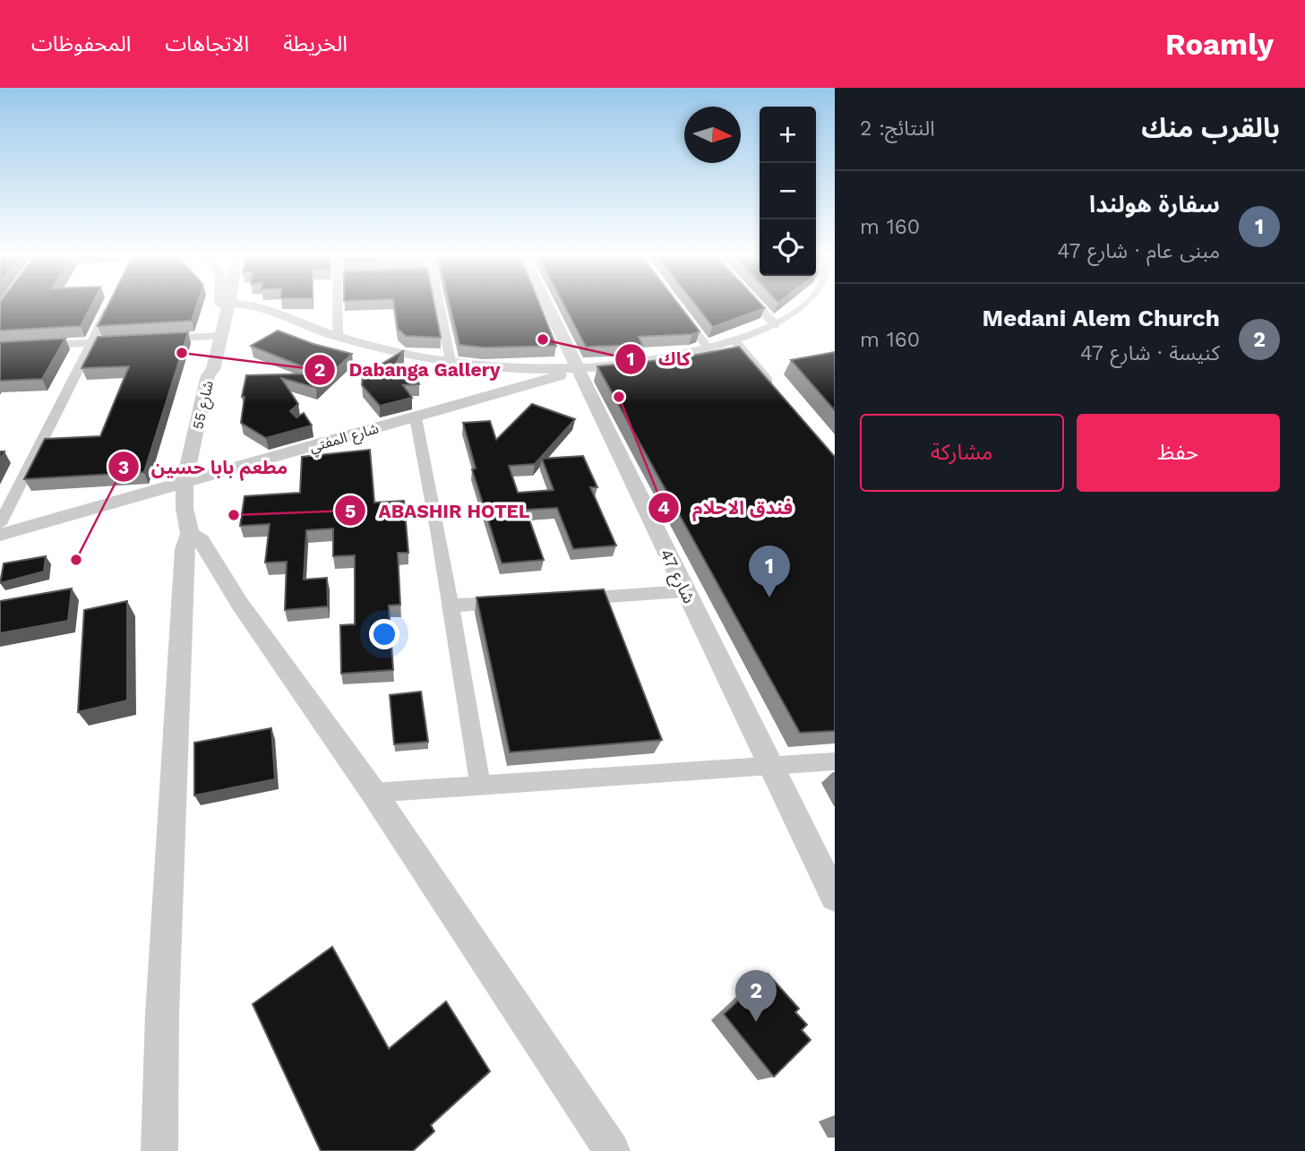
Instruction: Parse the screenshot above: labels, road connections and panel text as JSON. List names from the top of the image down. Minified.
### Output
{"streets":{"street":["شارع 55","شارع المفتي","شارع 47"]},"crossings":[["شارع 55","شارع المفتي"],["شارع المفتي","شارع 47"]],"places":["كاك","Dabanga Gallery","فندق الاحلام","ABASHIR HOTEL","مطعم بابا حسين"],"north":"right","page":{"header":"Roamly","nav":["الخريطة","الاتجاهات","المحفوظات"],"heading":["بالقرب منك","النتائج: 2"],"map_buttons":["+","−"],"list":[{"mark":"1","name":"سفارة هولندا","note":"مبنى عام · شارع 47","value":"160 m"},{"mark":"2","name":"Medani Alem Church","note":"كنيسة · شارع 47","value":"160 m"}],"buttons":["حفظ","مشاركة"],"pins":["1","2"]}}
